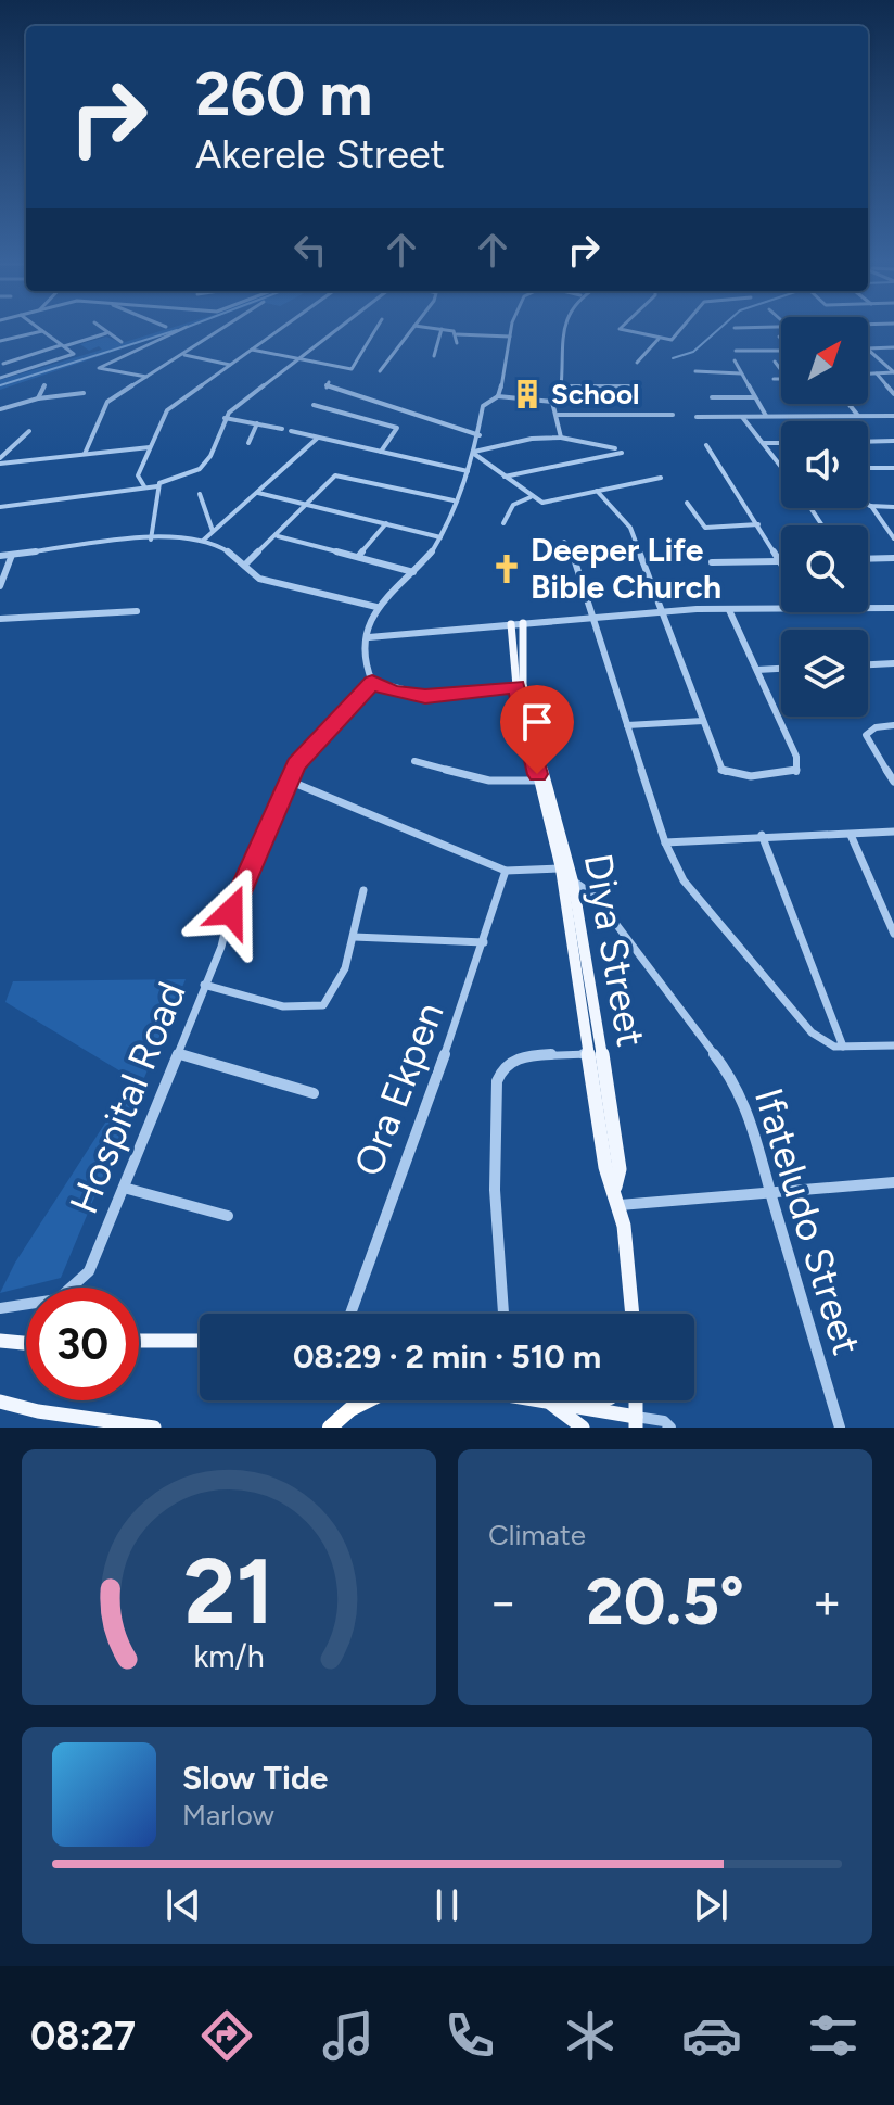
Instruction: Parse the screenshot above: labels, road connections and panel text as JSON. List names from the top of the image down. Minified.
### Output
{"streets":{"main road":["Diya Street"],"street":["Ora Ekpen","Hospital Road","Ifateludo Street"]},"crossings":[["Diya Street","Ifateludo Street"]],"places":{"building":["School"],"church":["Deeper Life Bible Church"]},"north":"top right","page":{"turn":["260 m","Akerele Street"],"limit":"30","trip":"08:29 · 2 min · 510 m","tile":"Climate","heat":["−","20.5°","+"],"song":["Slow Tide","Marlow"],"tabs":"08:27","gauge":["21","km/h"]}}
